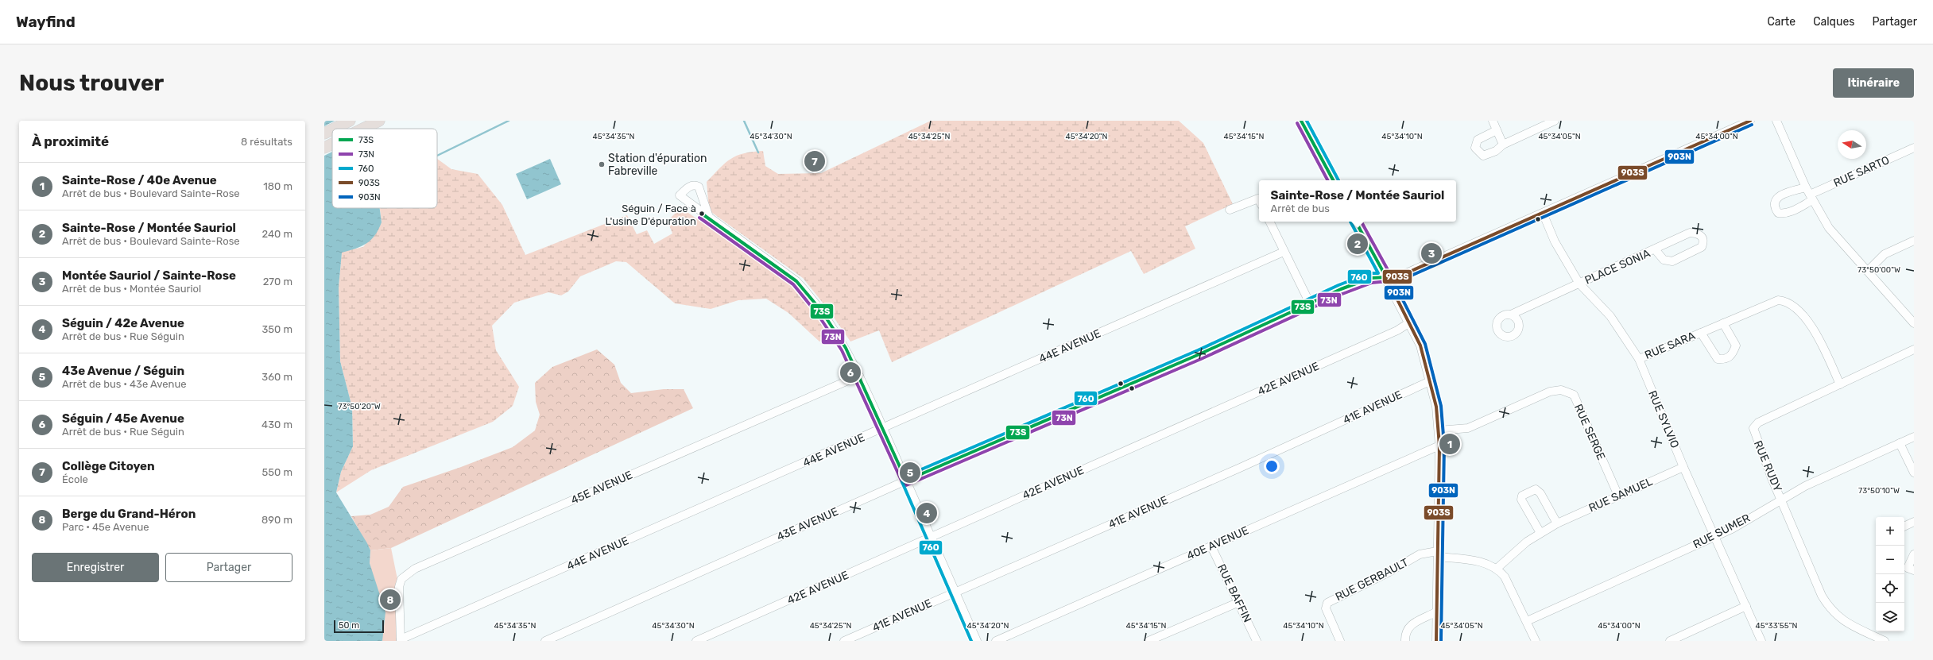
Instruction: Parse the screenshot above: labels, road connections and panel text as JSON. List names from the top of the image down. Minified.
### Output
{"streets":{"street":["RUE SARTO","PLACE SONIA","RUE SARA","44E AVENUE","42E AVENUE","41E AVENUE","RUE SYLVIO","RUE SERGE","RUE RUDY","45E AVENUE","RUE SAMUEL","43E AVENUE","RUE SUMER","40E AVENUE","RUE GERBAULT","RUE BAFFIN"]},"crossings":[["PLACE SONIA","RUE SYLVIO"],["RUE SARA","RUE SYLVIO"],["RUE SARA","RUE RUDY"],["44E AVENUE","45E AVENUE"],["RUE SYLVIO","RUE SAMUEL"],["RUE SYLVIO","43E AVENUE"],["RUE SYLVIO","RUE SUMER"],["RUE SERGE","RUE SAMUEL"],["RUE RUDY","RUE SUMER"],["RUE SAMUEL","RUE GERBAULT"],["40E AVENUE","RUE BAFFIN"]],"places":["Station d'épuration Fabreville","Séguin / Face à L'usine D'épuration"],"lines":["transit line 73S","transit line 76O","transit line 903S","transit line 73N","transit line 903N"],"legend":["73S","73N","76O","903S","903N"],"scale_bar":"50 m","north":"left","page":{"header":"Wayfind","nav":["Carte","Calques","Partager"],"buttons":["Itinéraire",["Enregistrer","Partager"]],"title":"Nous trouver","heading":["À proximité","8 résultats"],"pins":["7","2","3","6","1","5","4","8"],"list":[{"mark":"1","name":"Sainte-Rose / 40e Avenue","note":"Arrêt de bus · Boulevard Sainte-Rose","value":"180 m"},{"mark":"2","name":"Sainte-Rose / Montée Sauriol","note":"Arrêt de bus · Boulevard Sainte-Rose","value":"240 m"},{"mark":"3","name":"Montée Sauriol / Sainte-Rose","note":"Arrêt de bus · Montée Sauriol","value":"270 m"},{"mark":"4","name":"Séguin / 42e Avenue","note":"Arrêt de bus · Rue Séguin","value":"350 m"},{"mark":"5","name":"43e Avenue / Séguin","note":"Arrêt de bus · 43e Avenue","value":"360 m"},{"mark":"6","name":"Séguin / 45e Avenue","note":"Arrêt de bus · Rue Séguin","value":"430 m"},{"mark":"7","name":"Collège Citoyen","note":"École","value":"550 m"},{"mark":"8","name":"Berge du Grand-Héron","note":"Parc · 45e Avenue","value":"890 m"}],"popup":["Sainte-Rose / Montée Sauriol","Arrêt de bus"],"map_buttons":["+","−"],"scale":"50 m"},"coordinates":["45°34'35\"N","45°34'30\"N","45°34'25\"N","45°34'20\"N","45°34'15\"N","45°34'10\"N","45°34'05\"N","45°34'00\"N","73°50'00\"W","73°50'20\"W","73°50'10\"W","45°33'55\"N"]}
